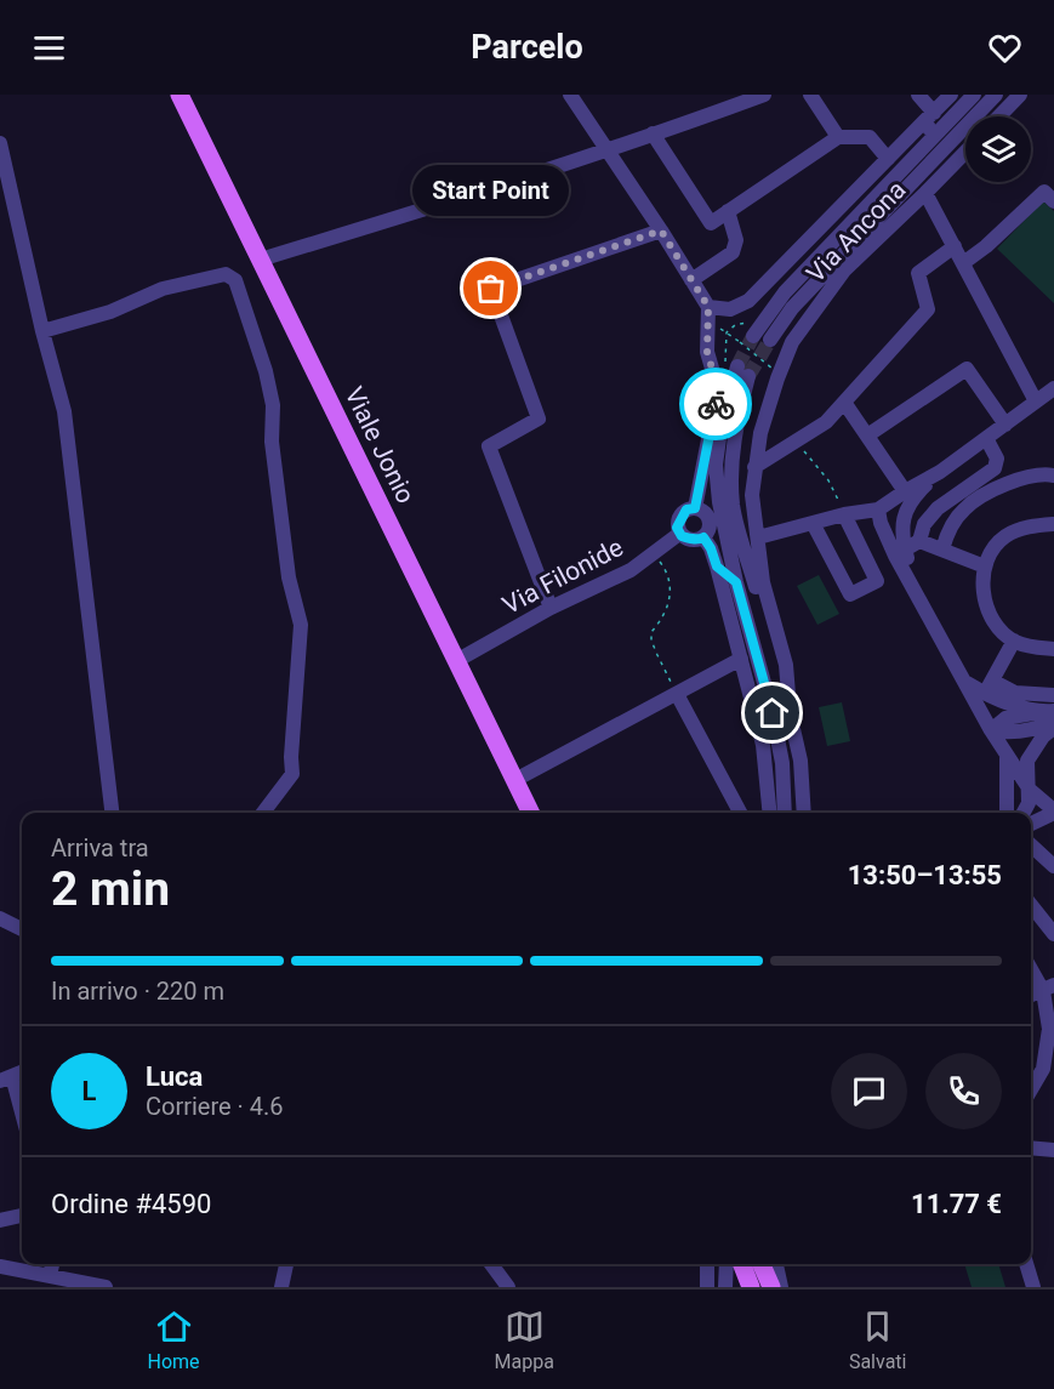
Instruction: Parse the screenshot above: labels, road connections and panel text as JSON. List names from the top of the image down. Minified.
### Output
{"streets":{"main road":["Viale Jonio"],"street":["Via Ancona","Via Filonide"]},"crossings":[["Viale Jonio","Via Filonide"]],"places":["Start Point"],"page":{"header":"Parcelo","bubble":"Start Point","heading":["2 min","Arriva tra","13:50–13:55"],"panel":["Luca","Corriere · 4.6","Ordine #4590","11.77 €"],"bar":"In arrivo · 220 m","round":"L","tabs":["Home","Mappa","Salvati"]}}
